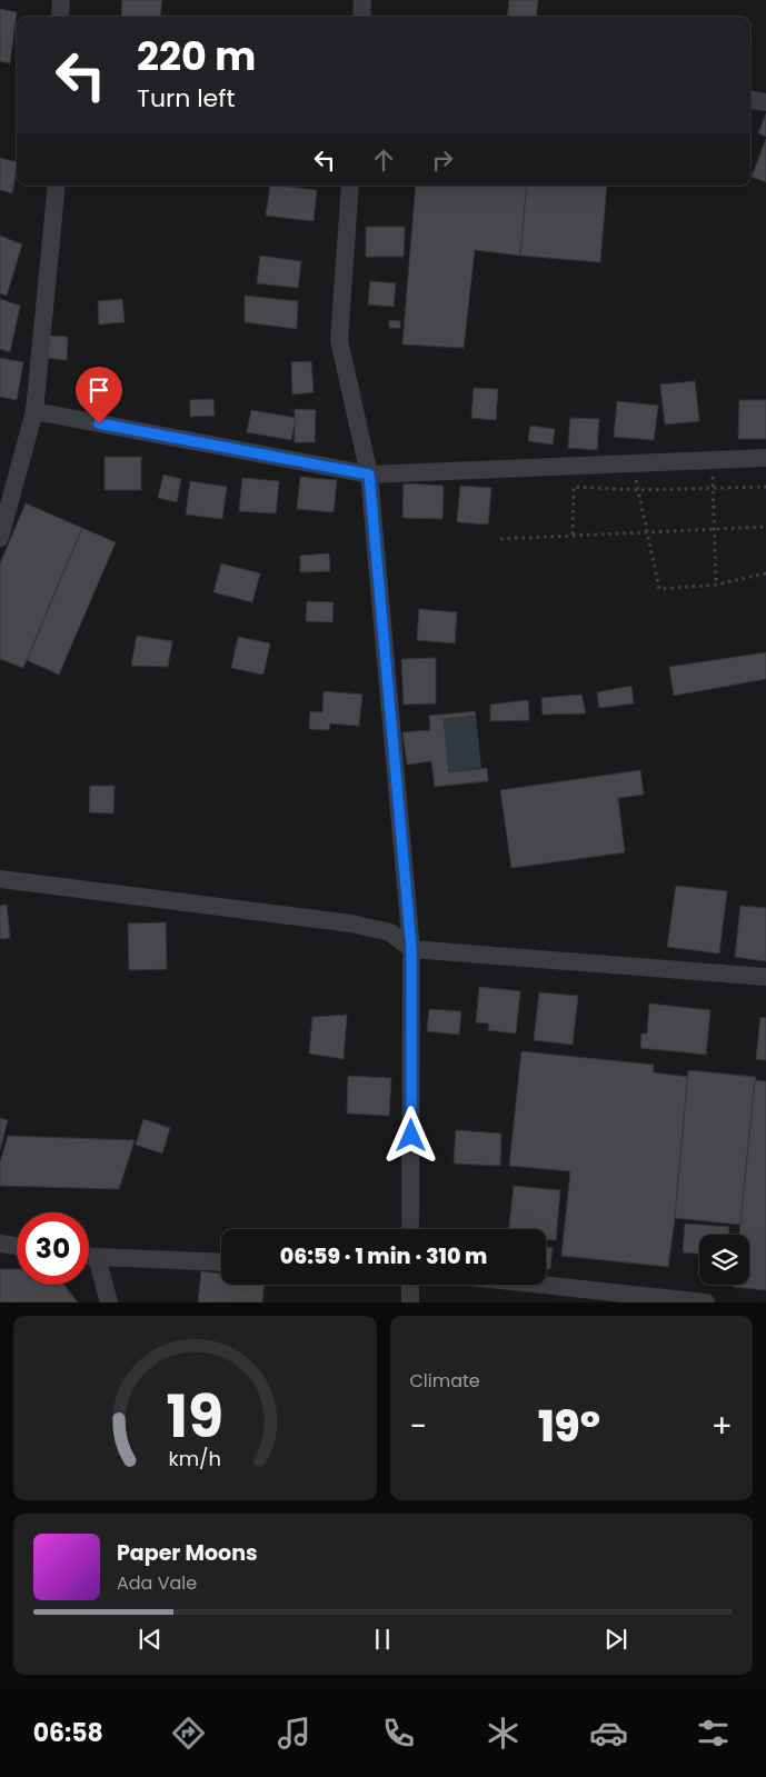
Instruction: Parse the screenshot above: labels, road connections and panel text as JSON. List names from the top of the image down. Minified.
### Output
{"page":{"turn":["220 m","Turn left"],"limit":"30","trip":"06:59 · 1 min · 310 m","tile":"Climate","heat":["−","19°","+"],"song":["Paper Moons","Ada Vale"],"tabs":"06:58","gauge":["19","km/h"]}}
